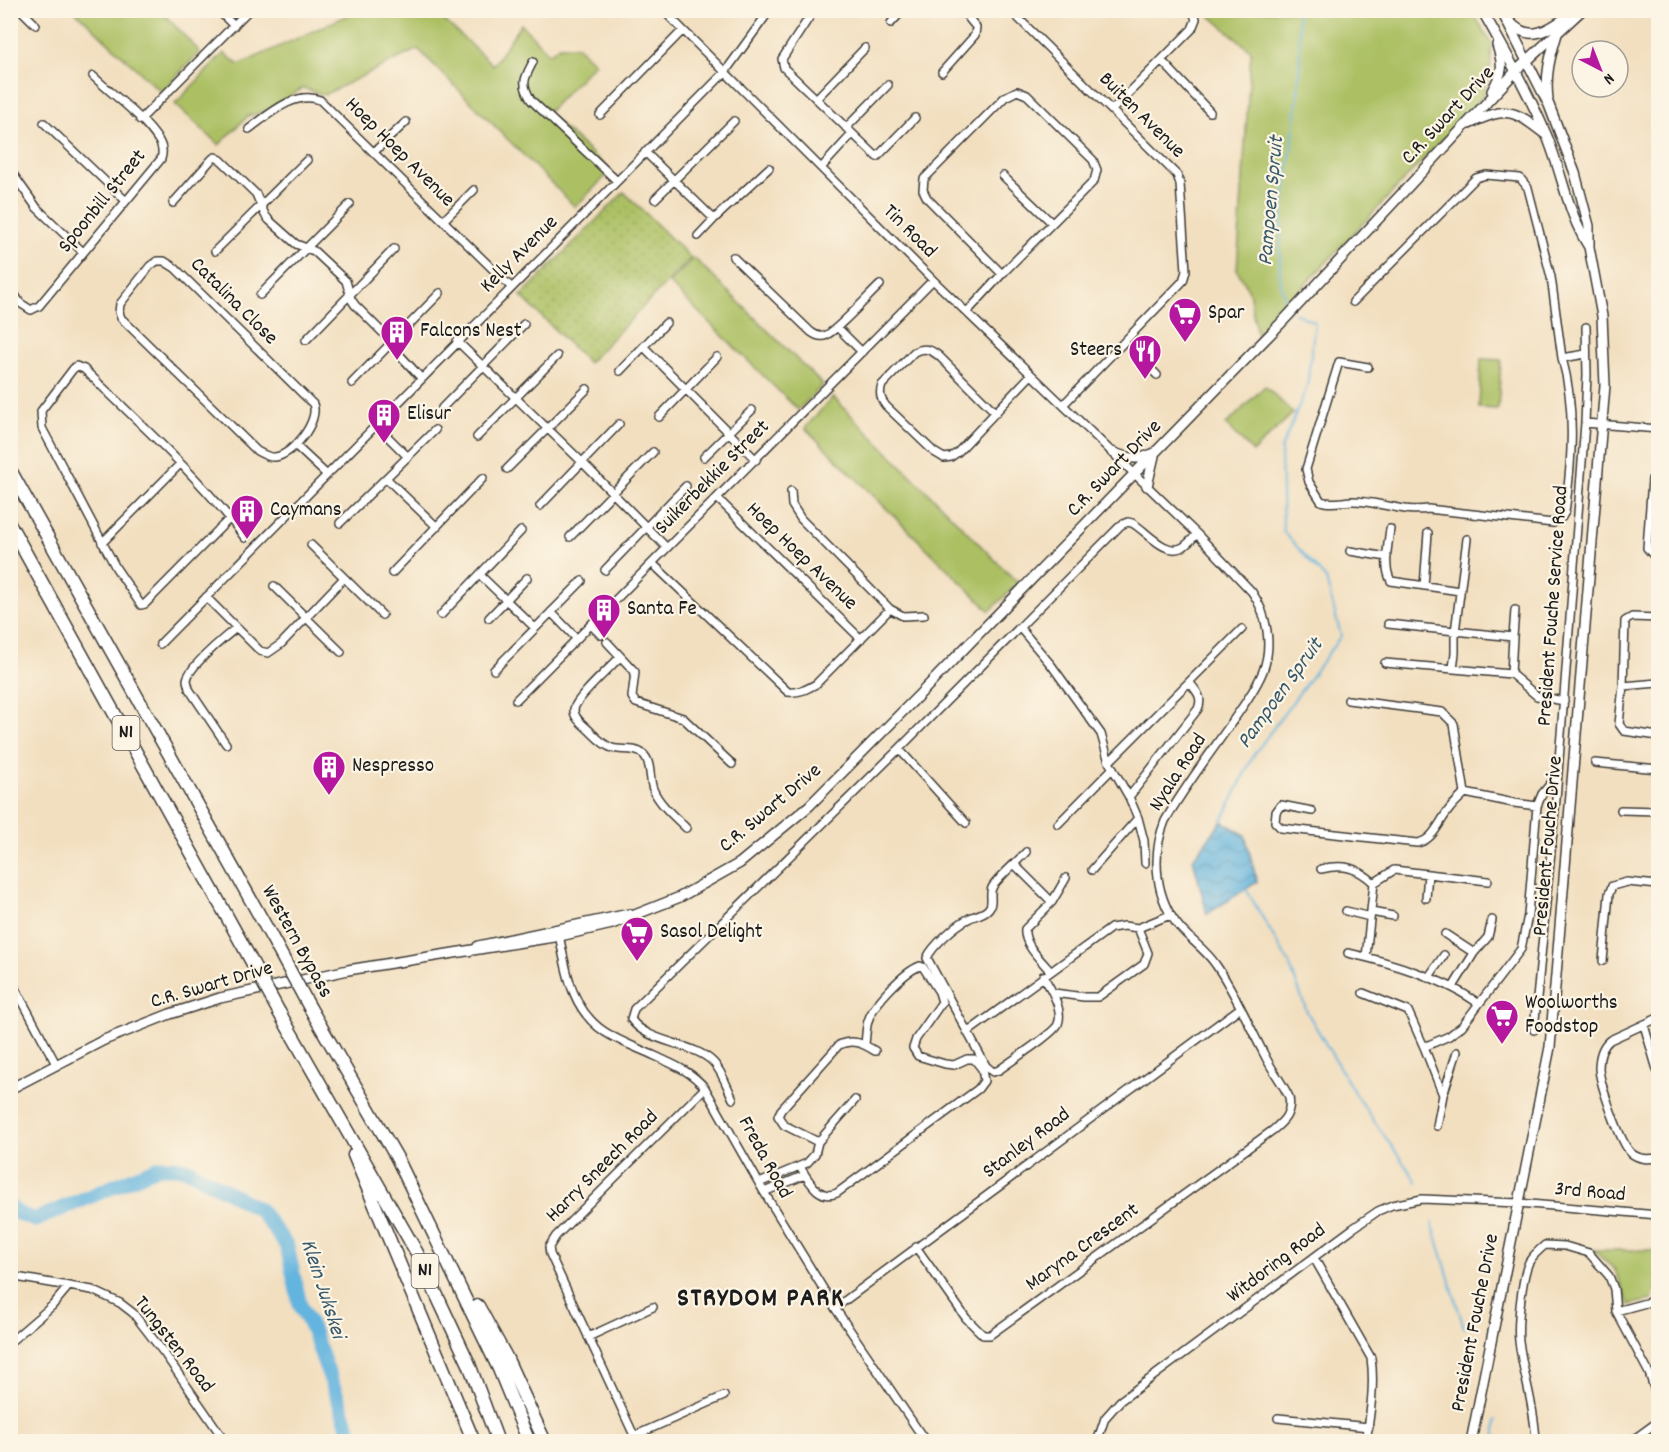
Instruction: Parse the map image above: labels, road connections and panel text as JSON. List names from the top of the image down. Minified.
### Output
{"streets":{"highway":["N1","Western Bypass"],"street":["Buiten Avenue","C.R. Swart Drive","Hoep Hoep Avenue","Spoonbill Street","Tin Road","Kelly Avenue","Catalina Close","Suikerbekkie Street","President Fouche Service Road","Nyala Road","President Fouche Drive","Stanley Road","Freda Road","Harry Sneech Road","3rd Road","Maryna Crescent","Witdoring Road","Tungsten Road"]},"crossings":[["Buiten Avenue","Tin Road"],["C.R. Swart Drive","Tin Road"],["C.R. Swart Drive","Nyala Road"],["C.R. Swart Drive","President Fouche Drive"],["C.R. Swart Drive","Freda Road"],["Hoep Hoep Avenue","Kelly Avenue"],["Hoep Hoep Avenue","Suikerbekkie Street"],["Tin Road","Kelly Avenue"],["Tin Road","Suikerbekkie Street"],["Tin Road","Nyala Road"],["Nyala Road","Stanley Road"],["Nyala Road","Maryna Crescent"],["President Fouche Drive","3rd Road"],["President Fouche Drive","Witdoring Road"],["Stanley Road","Freda Road"],["Stanley Road","Maryna Crescent"],["Freda Road","Harry Sneech Road"],["3rd Road","Witdoring Road"]],"districts":["STRYDOM PARK"],"water":["Pampoen Spruit","Klein Jukskei"],"places":{"supermarket":["Spar","Sasol Delight","Woolworths Foodstop"],"building":["Falcons Nest","Elisur","Caymans","Santa Fe","Nespresso"],"restaurant":["Steers"]},"north":"bottom right"}
